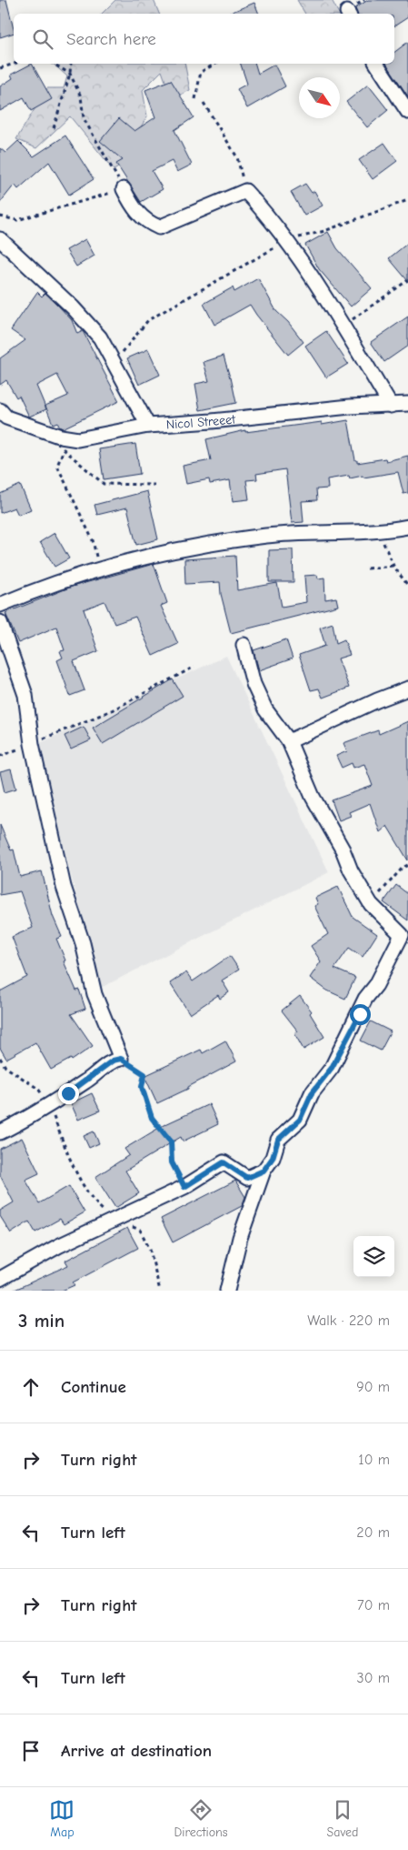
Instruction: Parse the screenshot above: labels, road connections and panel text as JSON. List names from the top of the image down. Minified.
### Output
{"streets":{"street":["Nicol Streeet"]},"north":"bottom right","page":{"search":"Search here","heading":["3 min","Walk · 220 m"],"list":[["Continue","90 m"],["Turn right","10 m"],["Turn left","20 m"],["Turn right","70 m"],["Turn left","30 m"],"Arrive at destination"],"nav":["Map","Directions","Saved"]}}
